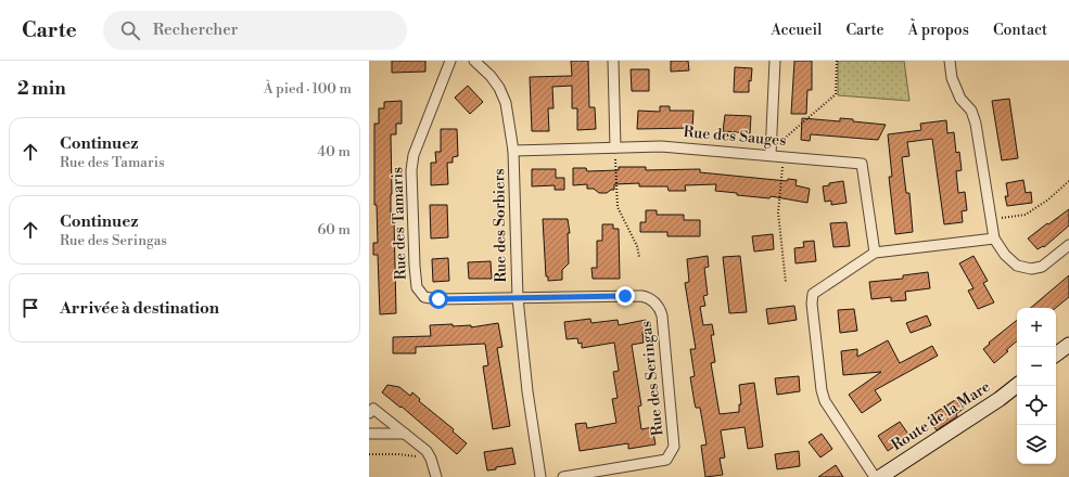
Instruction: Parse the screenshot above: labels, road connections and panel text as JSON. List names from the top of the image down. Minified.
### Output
{"streets":{"street":["Rue des Sauges","Rue des Tamaris","Rue des Sorbiers","Rue des Seringas","Route de la Mare"]},"crossings":[["Rue des Sauges","Rue des Sorbiers"],["Rue des Tamaris","Rue des Sorbiers"],["Rue des Tamaris","Rue des Seringas"],["Rue des Sorbiers","Rue des Seringas"]],"page":{"header":"Carte","search":"Rechercher","nav":["Accueil","Carte","À propos","Contact"],"heading":["2 min","À pied · 100 m"],"list":[["Continuez","Rue des Tamaris","40 m"],["Continuez","Rue des Seringas","60 m"],"Arrivée à destination"],"map_buttons":["+","−"]}}
